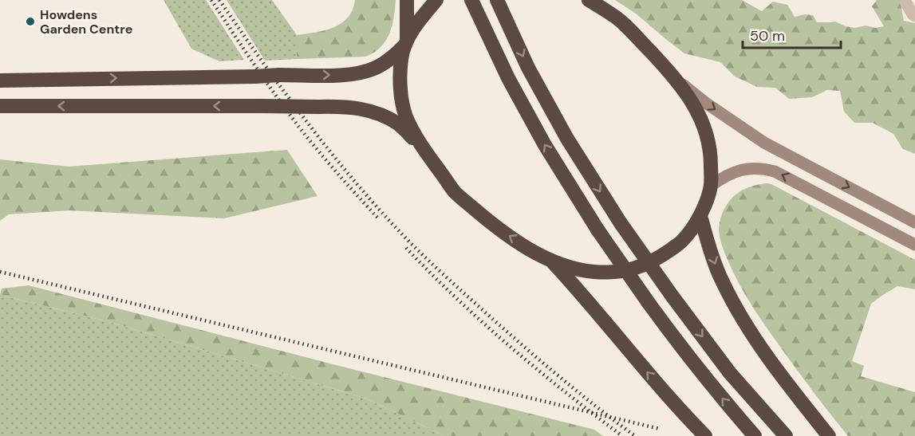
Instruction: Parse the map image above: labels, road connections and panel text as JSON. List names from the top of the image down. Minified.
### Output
{"places":["Howdens Garden Centre"],"scale_bar":"50 m"}
